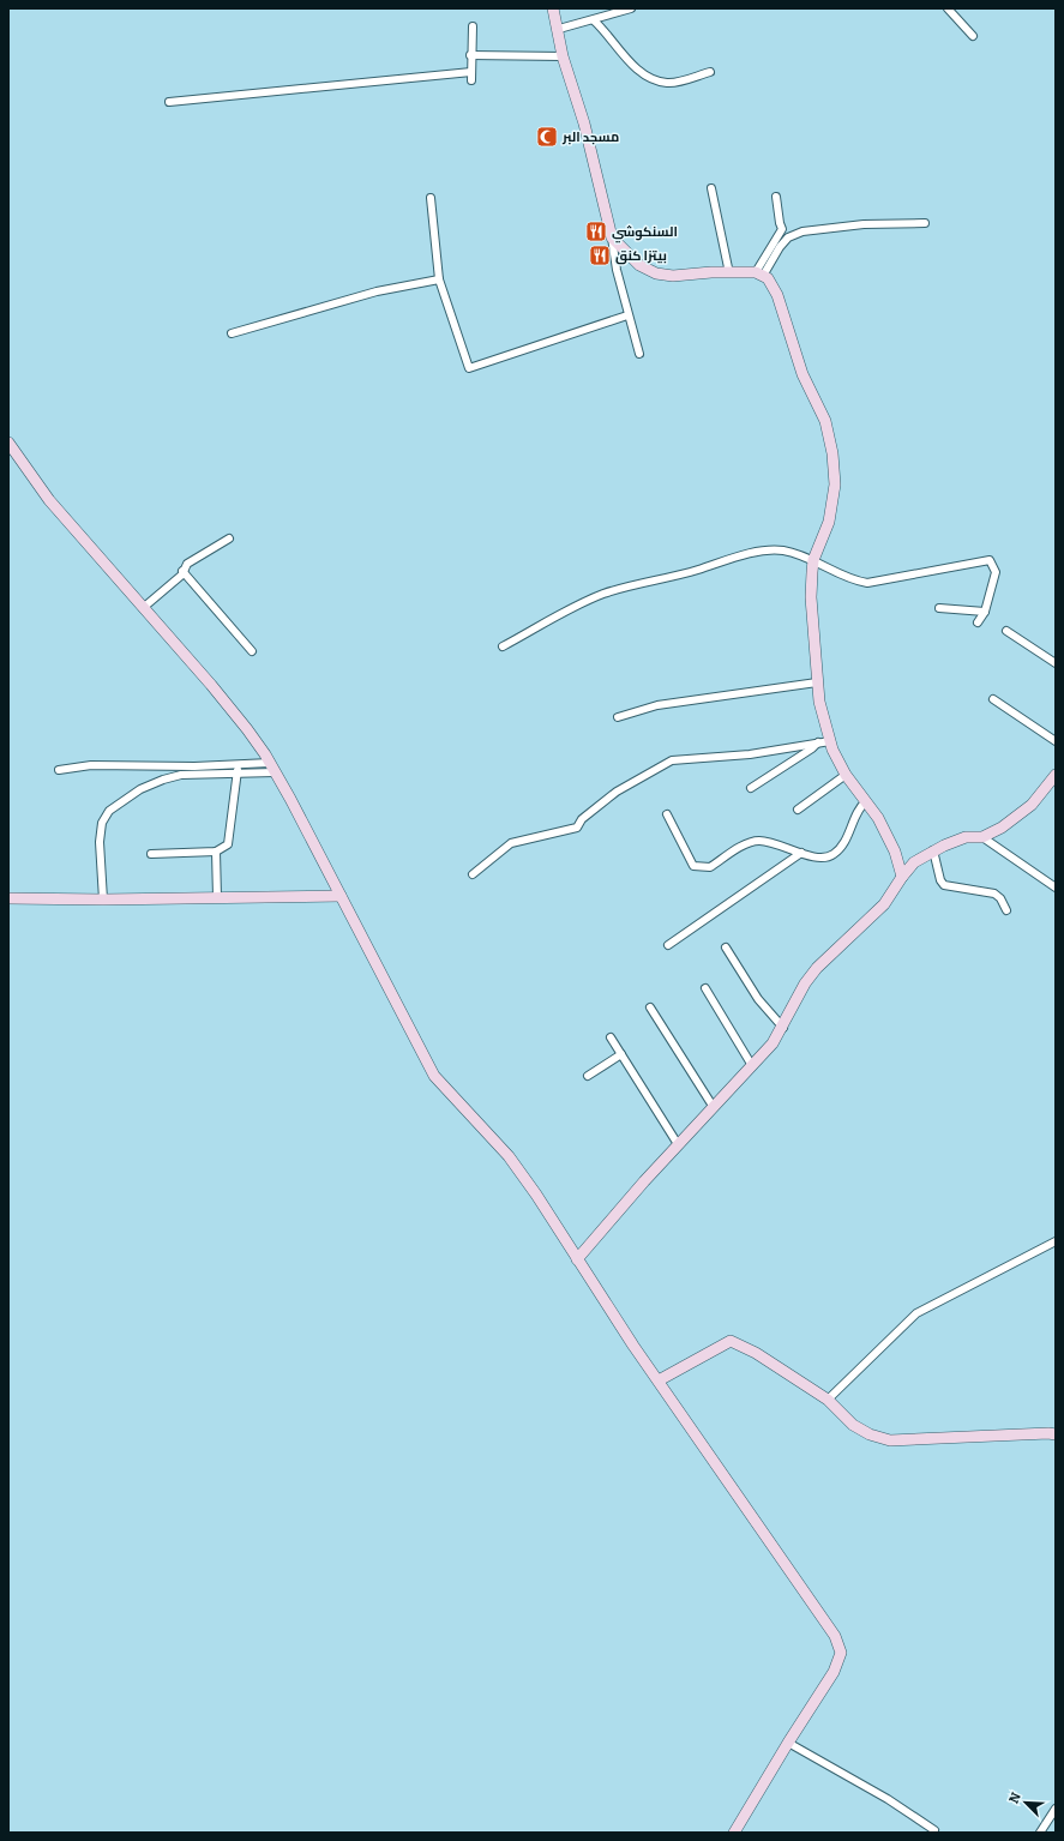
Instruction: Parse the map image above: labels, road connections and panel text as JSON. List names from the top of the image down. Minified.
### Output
{"places":{"mosque":["مسجد البر"],"restaurant":["السنكوشي","بيتزا كنق"]},"north":"top left"}
